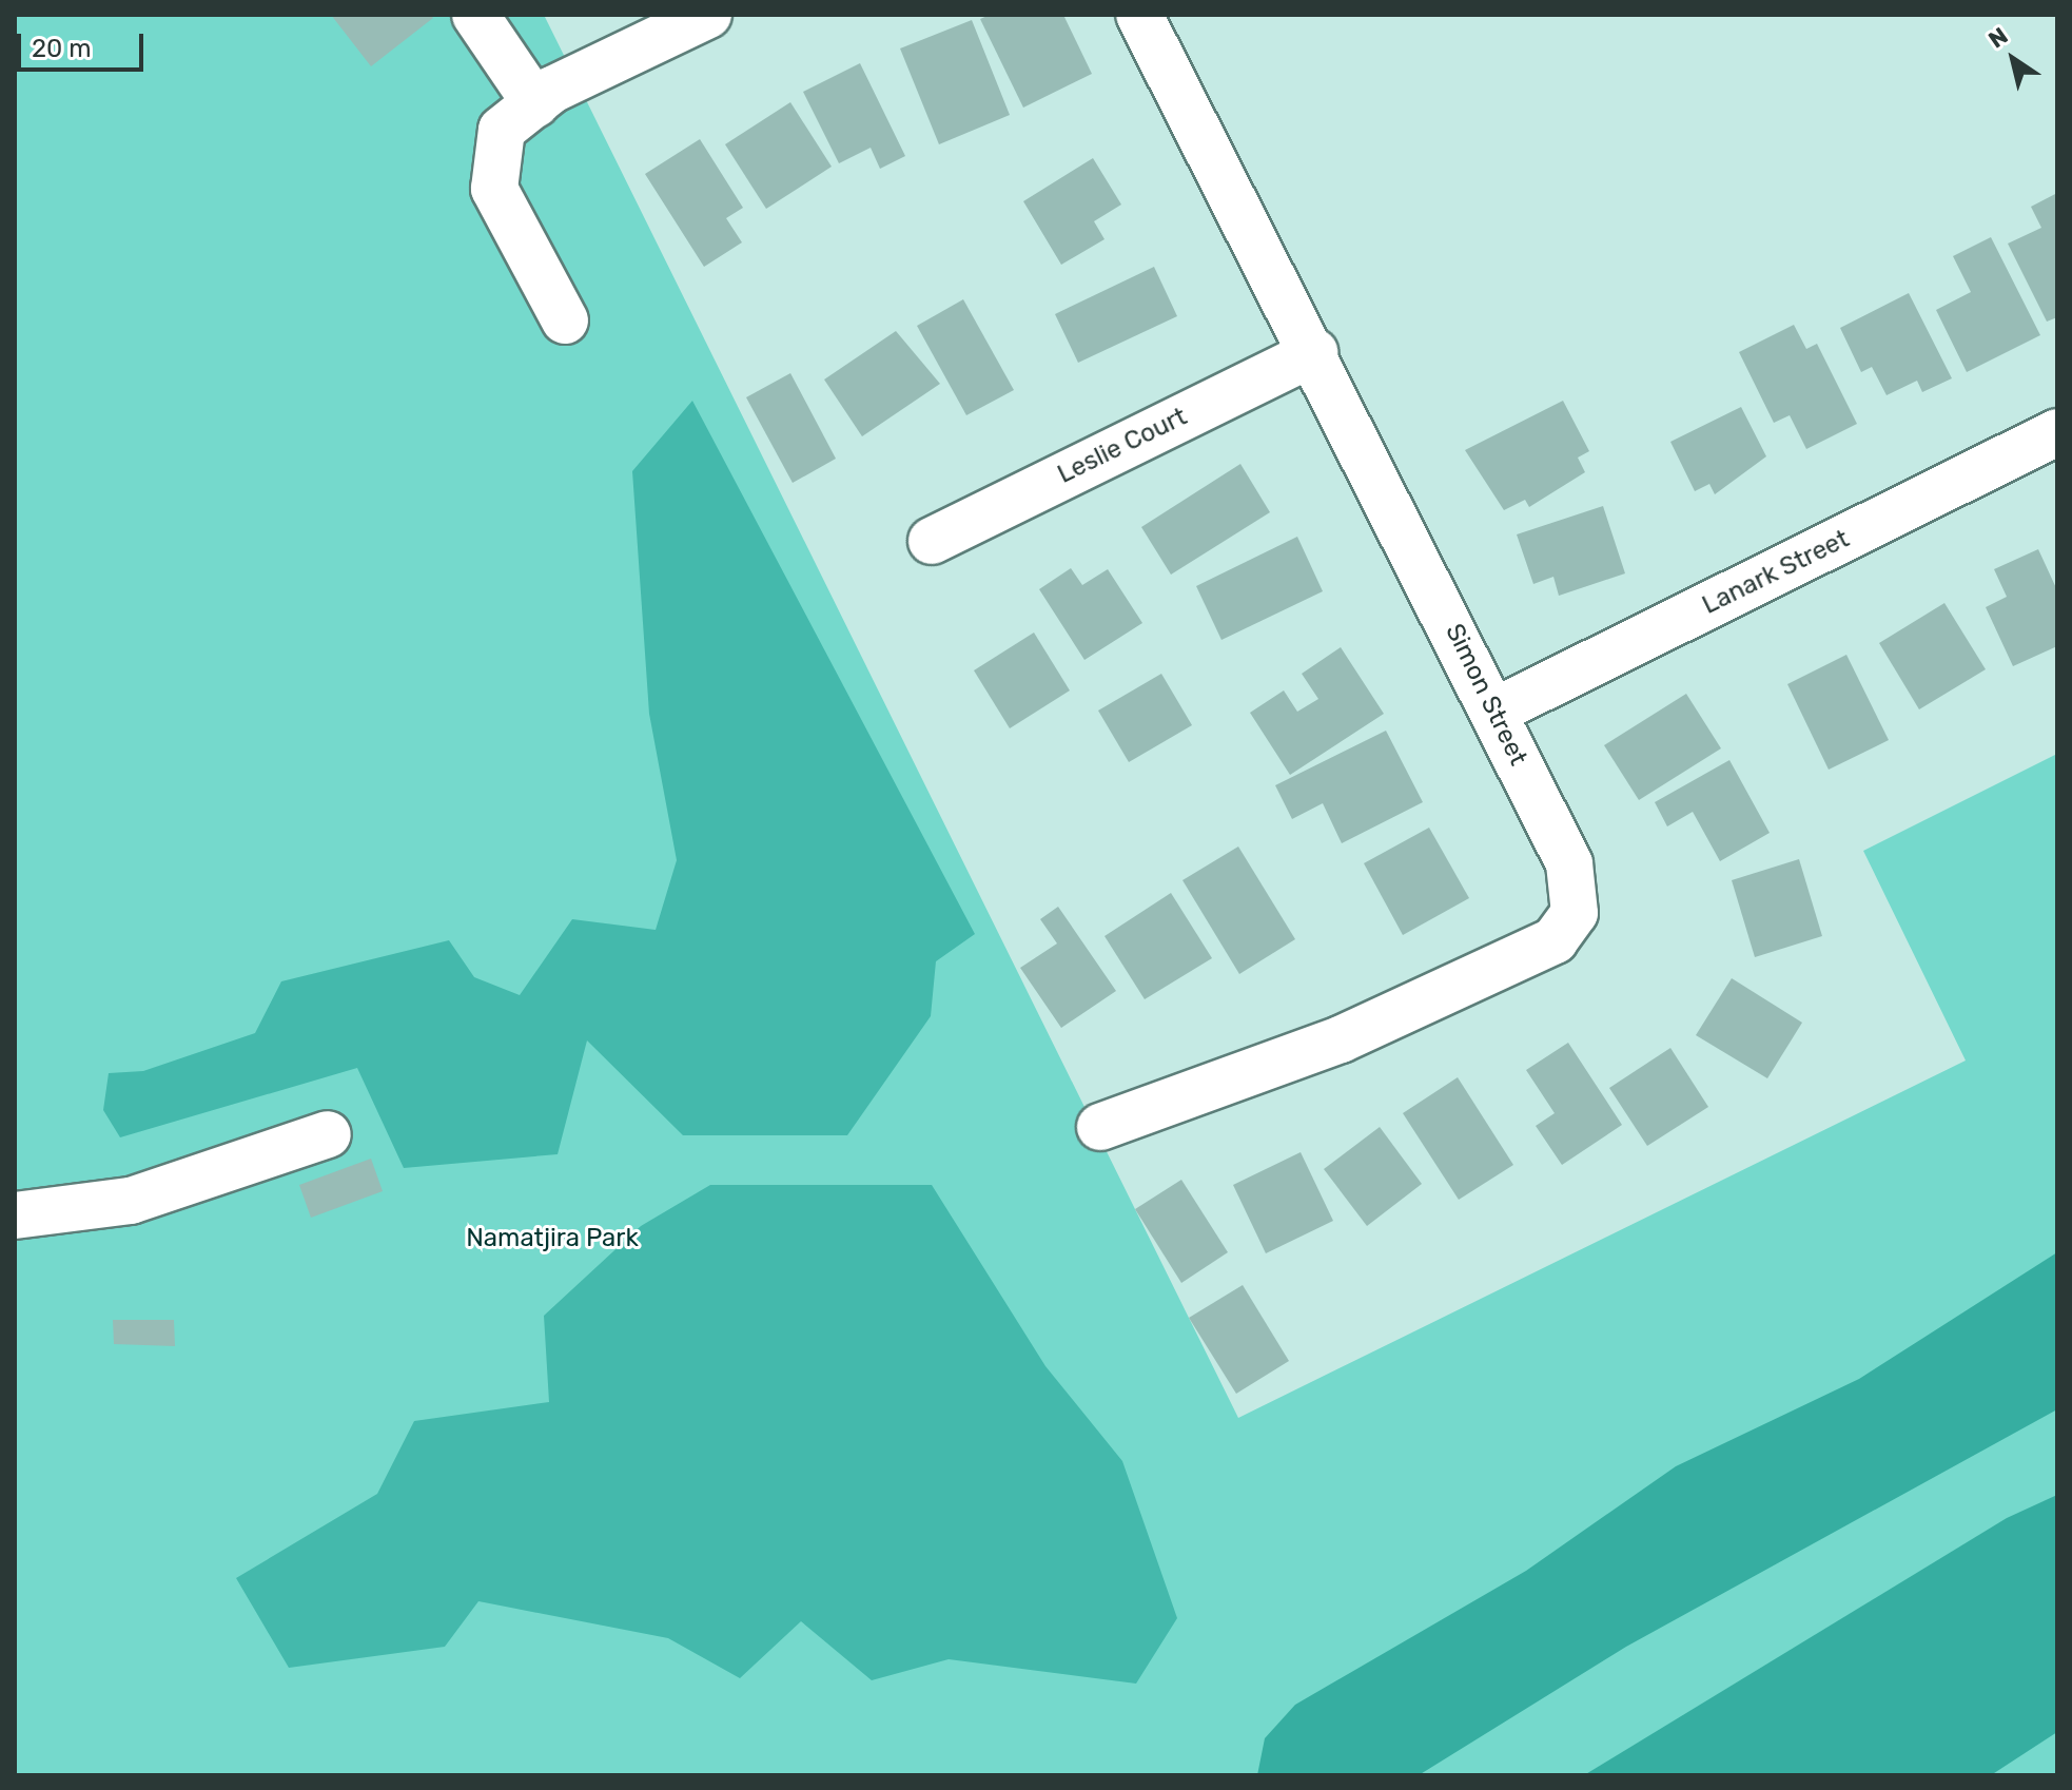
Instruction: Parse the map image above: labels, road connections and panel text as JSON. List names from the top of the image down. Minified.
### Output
{"streets":{"street":["Leslie Court","Lanark Street","Simon Street"]},"crossings":[["Leslie Court","Simon Street"],["Lanark Street","Simon Street"]],"parks":["Namatjira Park"],"scale_bar":"20 m","north":"top left"}
